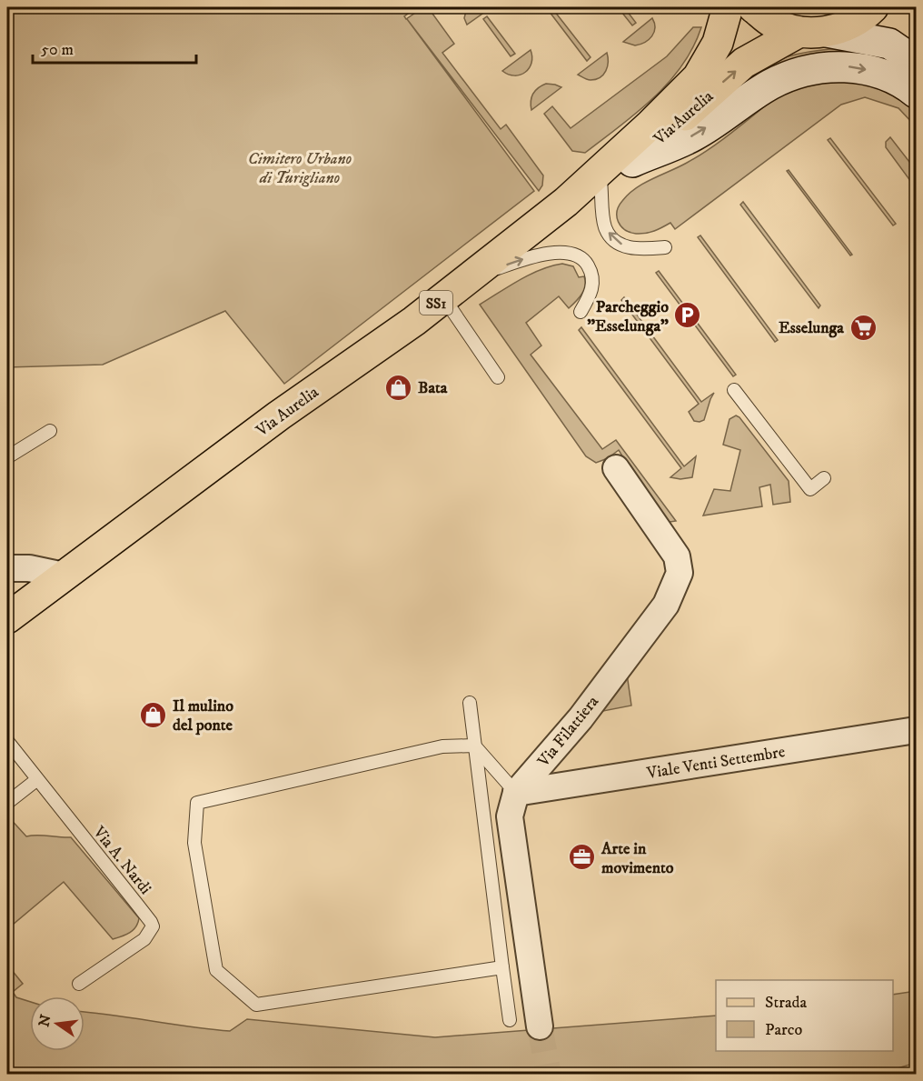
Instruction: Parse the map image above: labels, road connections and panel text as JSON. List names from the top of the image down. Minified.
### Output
{"streets":{"main road":["Via Aurelia","SS1"],"street":["Via Filattiera","Viale Venti Settembre"],"lane":["Via A. Nardi"]},"crossings":[["Via Aurelia","SS1"],["Via Filattiera","Viale Venti Settembre"]],"parks":["Cimitero Urbano di Turigliano"],"places":{"parking":["Parcheggio \"Esselunga\""],"supermarket":["Esselunga"],"shop":["Bata","Il mulino del ponte"],"office":["Arte in movimento"]},"legend":["Strada","Parco"],"scale_bar":"50 m","north":"left"}
